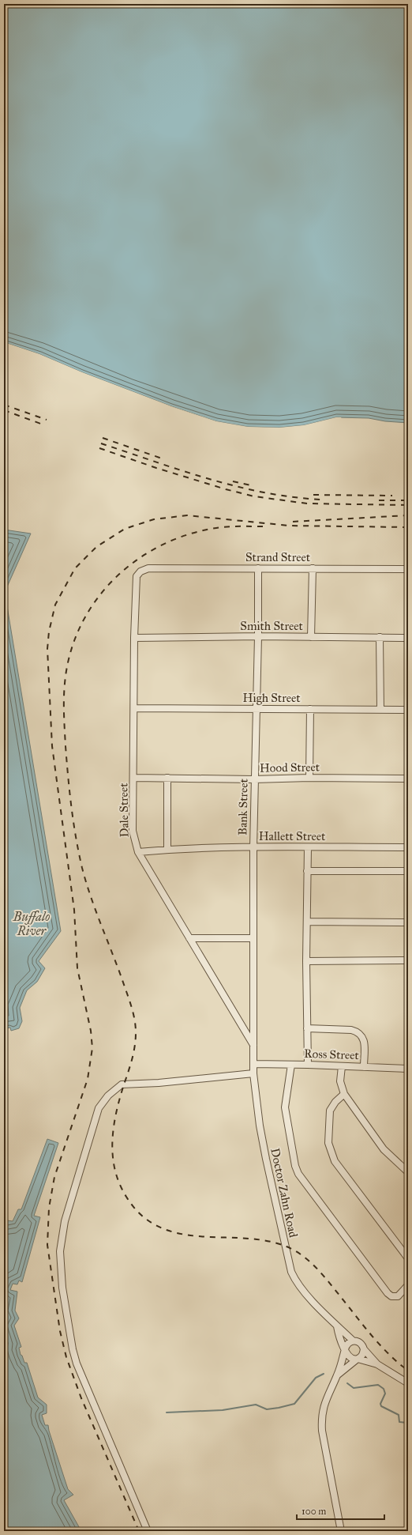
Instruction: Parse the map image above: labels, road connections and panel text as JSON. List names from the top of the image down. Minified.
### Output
{"streets":{"street":["Strand Street","Smith Street","High Street","Hood Street","Bank Street","Dale Street","Hallett Street","Ross Street","Doctor Zahn Road"]},"crossings":[["Strand Street","Bank Street"],["Strand Street","Dale Street"],["Smith Street","Bank Street"],["Smith Street","Dale Street"],["High Street","Bank Street"],["High Street","Dale Street"],["Hood Street","Bank Street"],["Hood Street","Dale Street"],["Bank Street","Dale Street"],["Bank Street","Hallett Street"],["Bank Street","Doctor Zahn Road"],["Dale Street","Hallett Street"],["Dale Street","Doctor Zahn Road"],["Ross Street","Doctor Zahn Road"]],"water":["Buffalo River"],"scale_bar":"100 m"}
